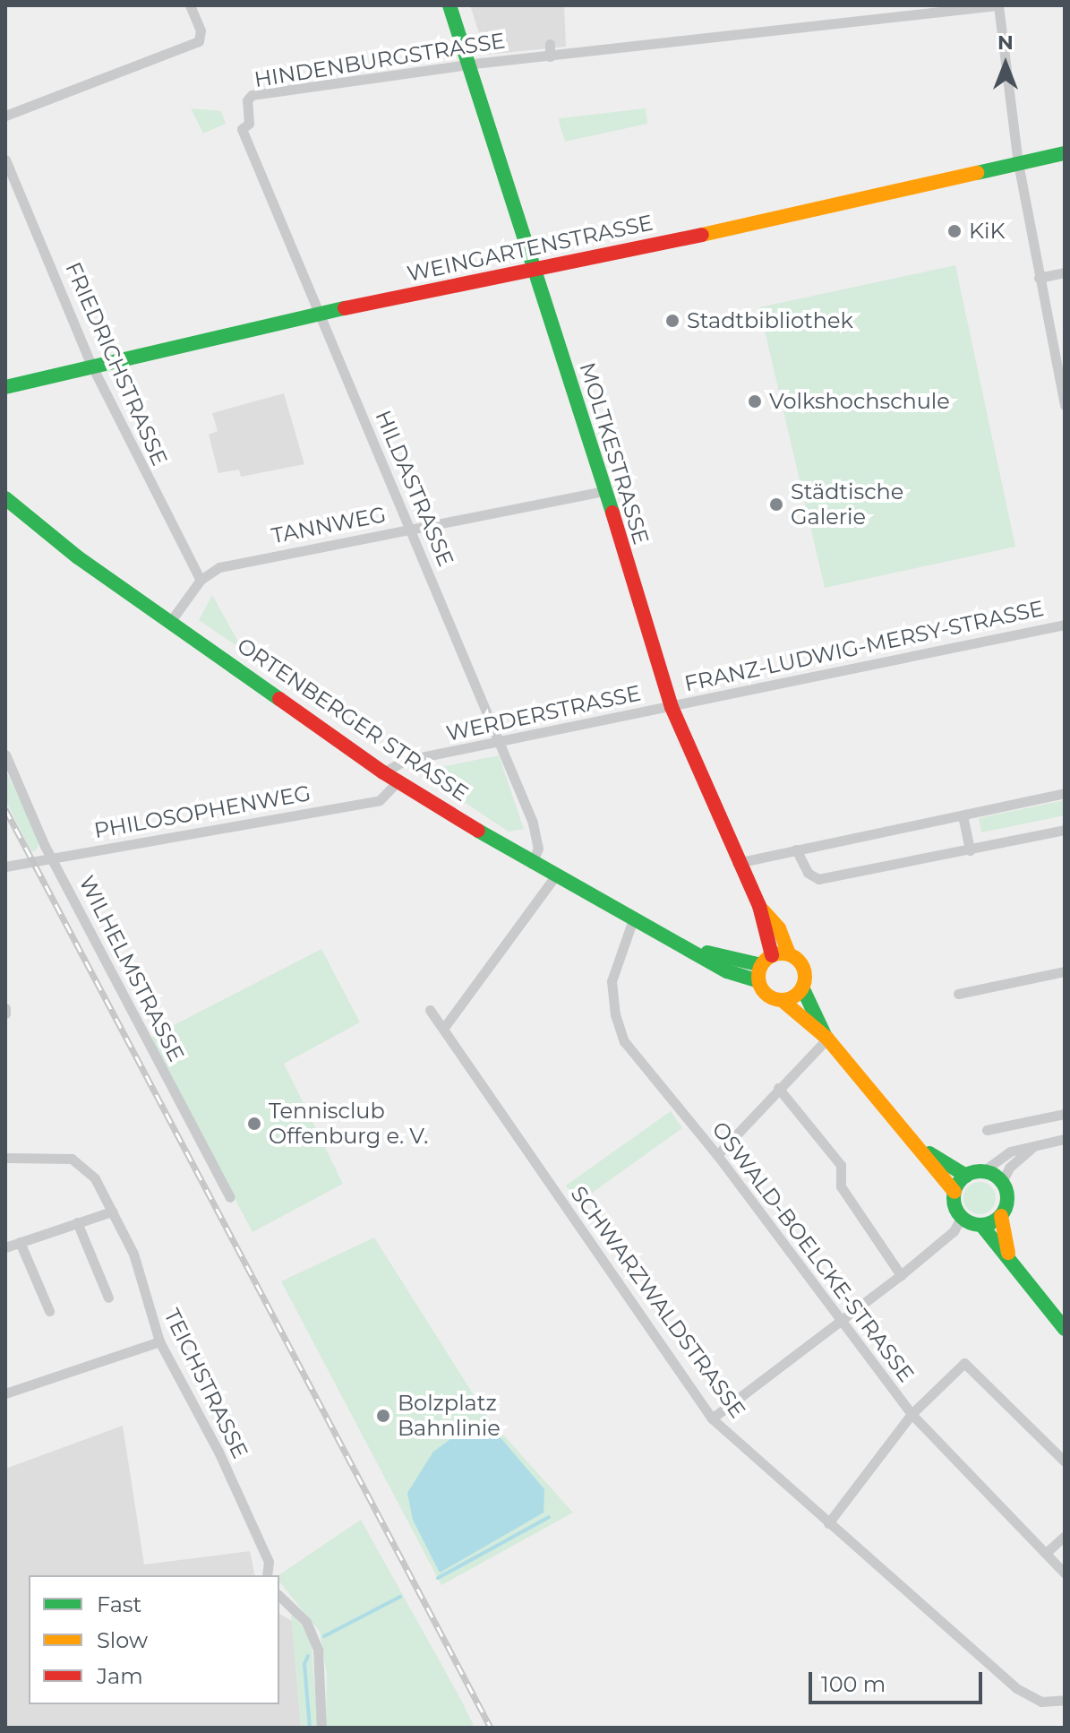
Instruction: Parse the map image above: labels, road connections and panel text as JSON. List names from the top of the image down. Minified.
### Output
{"streets":{"street":["HINDENBURGSTRASSE","WEINGARTENSTRASSE","FRIEDRICHSTRASSE","MOLTKESTRASSE","HILDASTRASSE","TANNWEG","FRANZ-LUDWIG-MERSY-STRASSE","WERDERSTRASSE","ORTENBERGER STRASSE","PHILOSOPHENWEG","WILHELMSTRASSE","OSWALD-BOELCKE-STRASSE","SCHWARZWALDSTRASSE","TEICHSTRASSE"]},"crossings":[["HINDENBURGSTRASSE","MOLTKESTRASSE"],["HINDENBURGSTRASSE","HILDASTRASSE"],["WEINGARTENSTRASSE","FRIEDRICHSTRASSE"],["WEINGARTENSTRASSE","MOLTKESTRASSE"],["WEINGARTENSTRASSE","HILDASTRASSE"],["FRIEDRICHSTRASSE","TANNWEG"],["MOLTKESTRASSE","TANNWEG"],["MOLTKESTRASSE","FRANZ-LUDWIG-MERSY-STRASSE"],["MOLTKESTRASSE","WERDERSTRASSE"],["MOLTKESTRASSE","ORTENBERGER STRASSE"],["HILDASTRASSE","TANNWEG"],["HILDASTRASSE","WERDERSTRASSE"],["HILDASTRASSE","ORTENBERGER STRASSE"],["TANNWEG","ORTENBERGER STRASSE"],["FRANZ-LUDWIG-MERSY-STRASSE","WERDERSTRASSE"],["WERDERSTRASSE","ORTENBERGER STRASSE"],["ORTENBERGER STRASSE","PHILOSOPHENWEG"],["ORTENBERGER STRASSE","OSWALD-BOELCKE-STRASSE"],["PHILOSOPHENWEG","WILHELMSTRASSE"]],"places":["KiK","Stadtbibliothek","Volkshochschule","Städtische Galerie","Tennisclub Offenburg e. V.","Bolzplatz Bahnlinie"],"legend":["Fast","Slow","Jam"],"scale_bar":"100 m","north":"top"}
